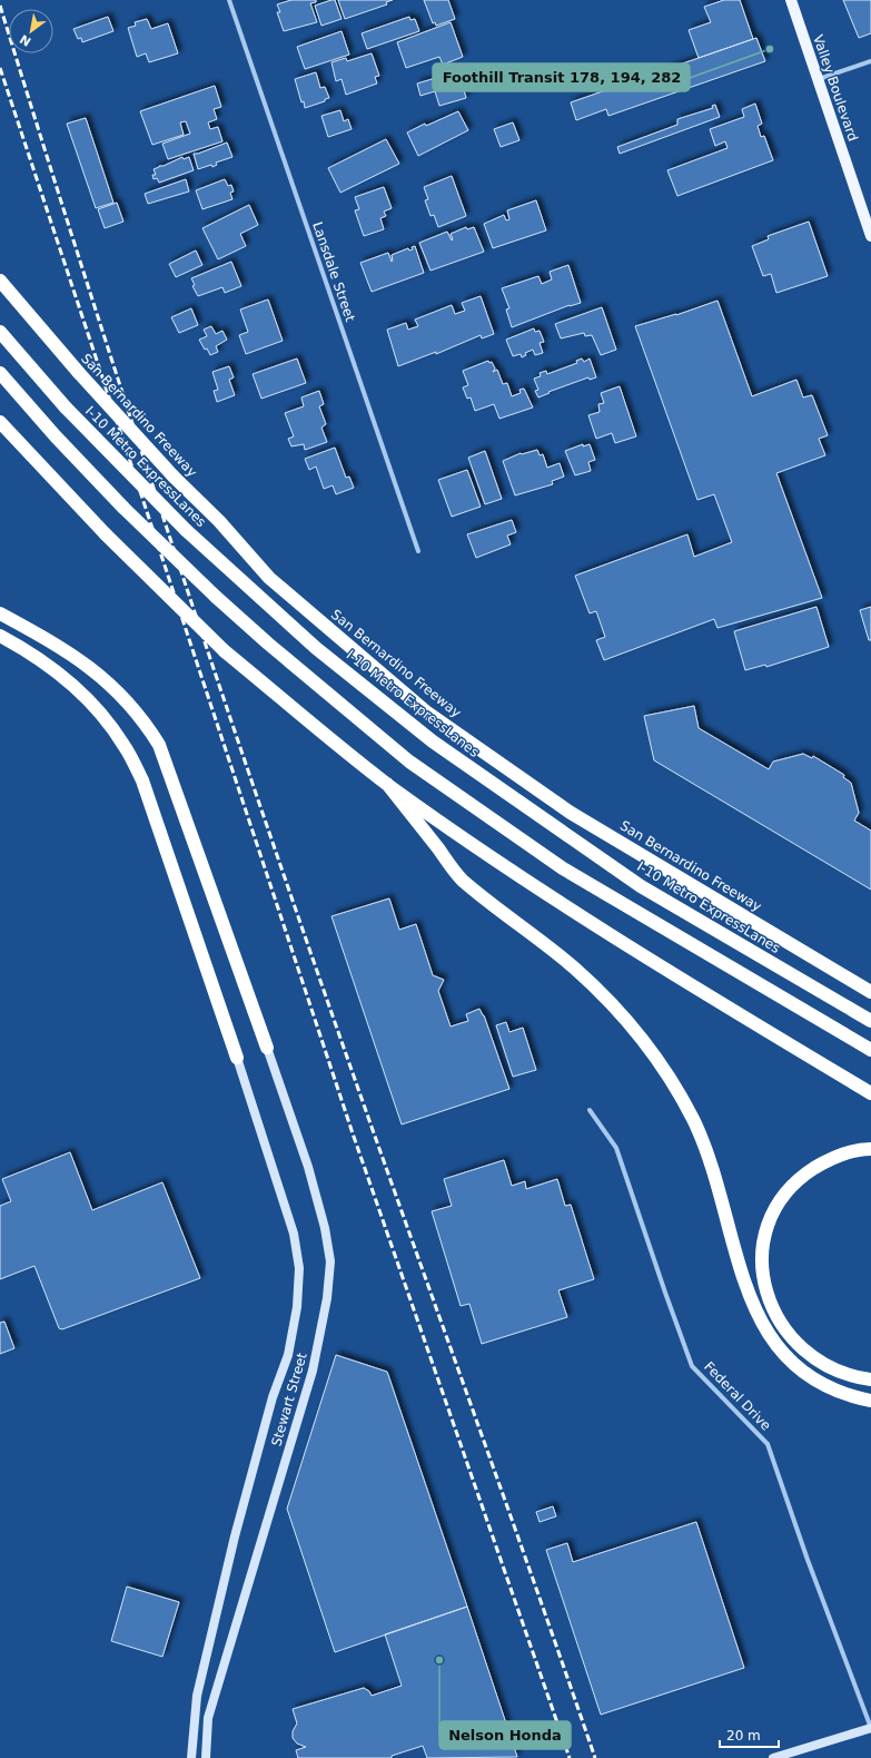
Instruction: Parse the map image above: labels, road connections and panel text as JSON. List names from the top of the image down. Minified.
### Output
{"streets":{"highway":["San Bernardino Freeway","I-10 Metro ExpressLanes"],"main road":["Valley Boulevard"],"street":["Lansdale Street","Federal Drive","Stewart Street"]},"places":["Foothill Transit 178, 194, 282","Nelson Honda"],"scale_bar":"20 m","north":"bottom left"}
